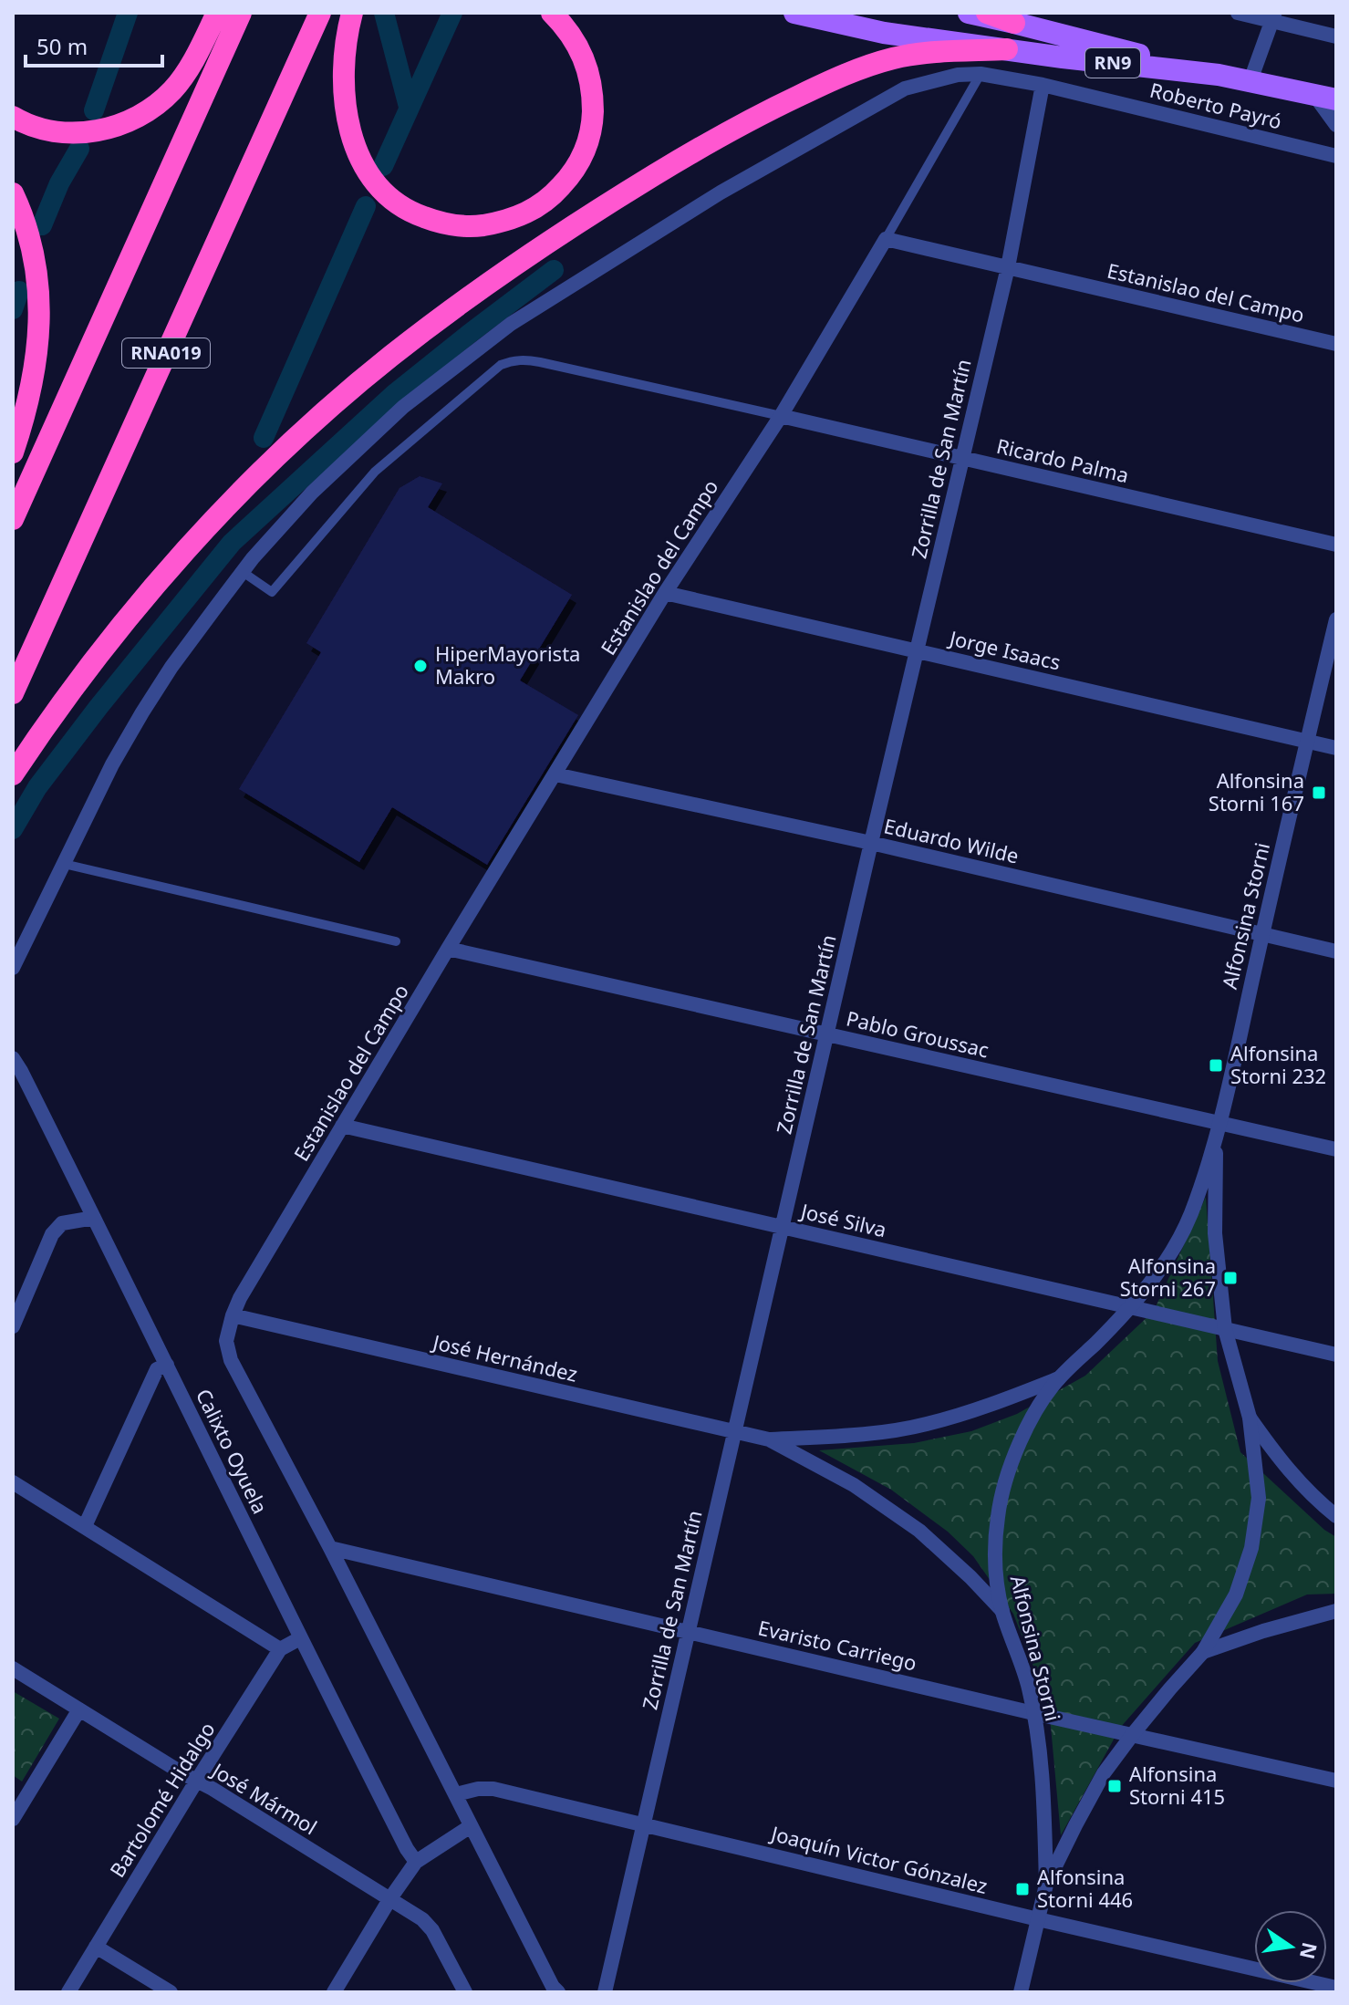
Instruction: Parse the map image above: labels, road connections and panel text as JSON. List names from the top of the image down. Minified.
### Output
{"streets":{"highway":["RNA019"],"main road":["RN9"],"street":["Roberto Payró","Estanislao del Campo","Zorrilla de San Martín","Ricardo Palma","Jorge Isaacs","Eduardo Wilde","Alfonsina Storni","Pablo Groussac","José Silva","José Hernández","Calixto Oyuela","Evaristo Carriego","José Mármol","Bartolomé Hidalgo","Joaquín Victor Gónzalez"]},"crossings":[["Roberto Payró","Zorrilla de San Martín"],["Estanislao del Campo","Zorrilla de San Martín"],["Estanislao del Campo","Ricardo Palma"],["Estanislao del Campo","Jorge Isaacs"],["Estanislao del Campo","Eduardo Wilde"],["Estanislao del Campo","Pablo Groussac"],["Estanislao del Campo","José Silva"],["Estanislao del Campo","José Hernández"],["Estanislao del Campo","Calixto Oyuela"],["Zorrilla de San Martín","Ricardo Palma"],["Zorrilla de San Martín","Jorge Isaacs"],["Zorrilla de San Martín","Eduardo Wilde"],["Zorrilla de San Martín","Pablo Groussac"],["Zorrilla de San Martín","José Silva"],["Zorrilla de San Martín","José Hernández"],["Zorrilla de San Martín","Evaristo Carriego"],["Zorrilla de San Martín","Joaquín Victor Gónzalez"],["Jorge Isaacs","Alfonsina Storni"],["Eduardo Wilde","Alfonsina Storni"],["Alfonsina Storni","Pablo Groussac"],["Alfonsina Storni","José Silva"],["Alfonsina Storni","José Hernández"],["Alfonsina Storni","Evaristo Carriego"],["Alfonsina Storni","Joaquín Victor Gónzalez"],["José Hernández","Calixto Oyuela"],["Calixto Oyuela","Evaristo Carriego"],["Calixto Oyuela","Bartolomé Hidalgo"],["Calixto Oyuela","Joaquín Victor Gónzalez"],["José Mármol","Bartolomé Hidalgo"]],"places":{"other":["HiperMayorista Makro"],"transit":["Alfonsina Storni 167","Alfonsina Storni 232","Alfonsina Storni 267","Alfonsina Storni 415","Alfonsina Storni 446"]},"scale_bar":"50 m","north":"right"}
